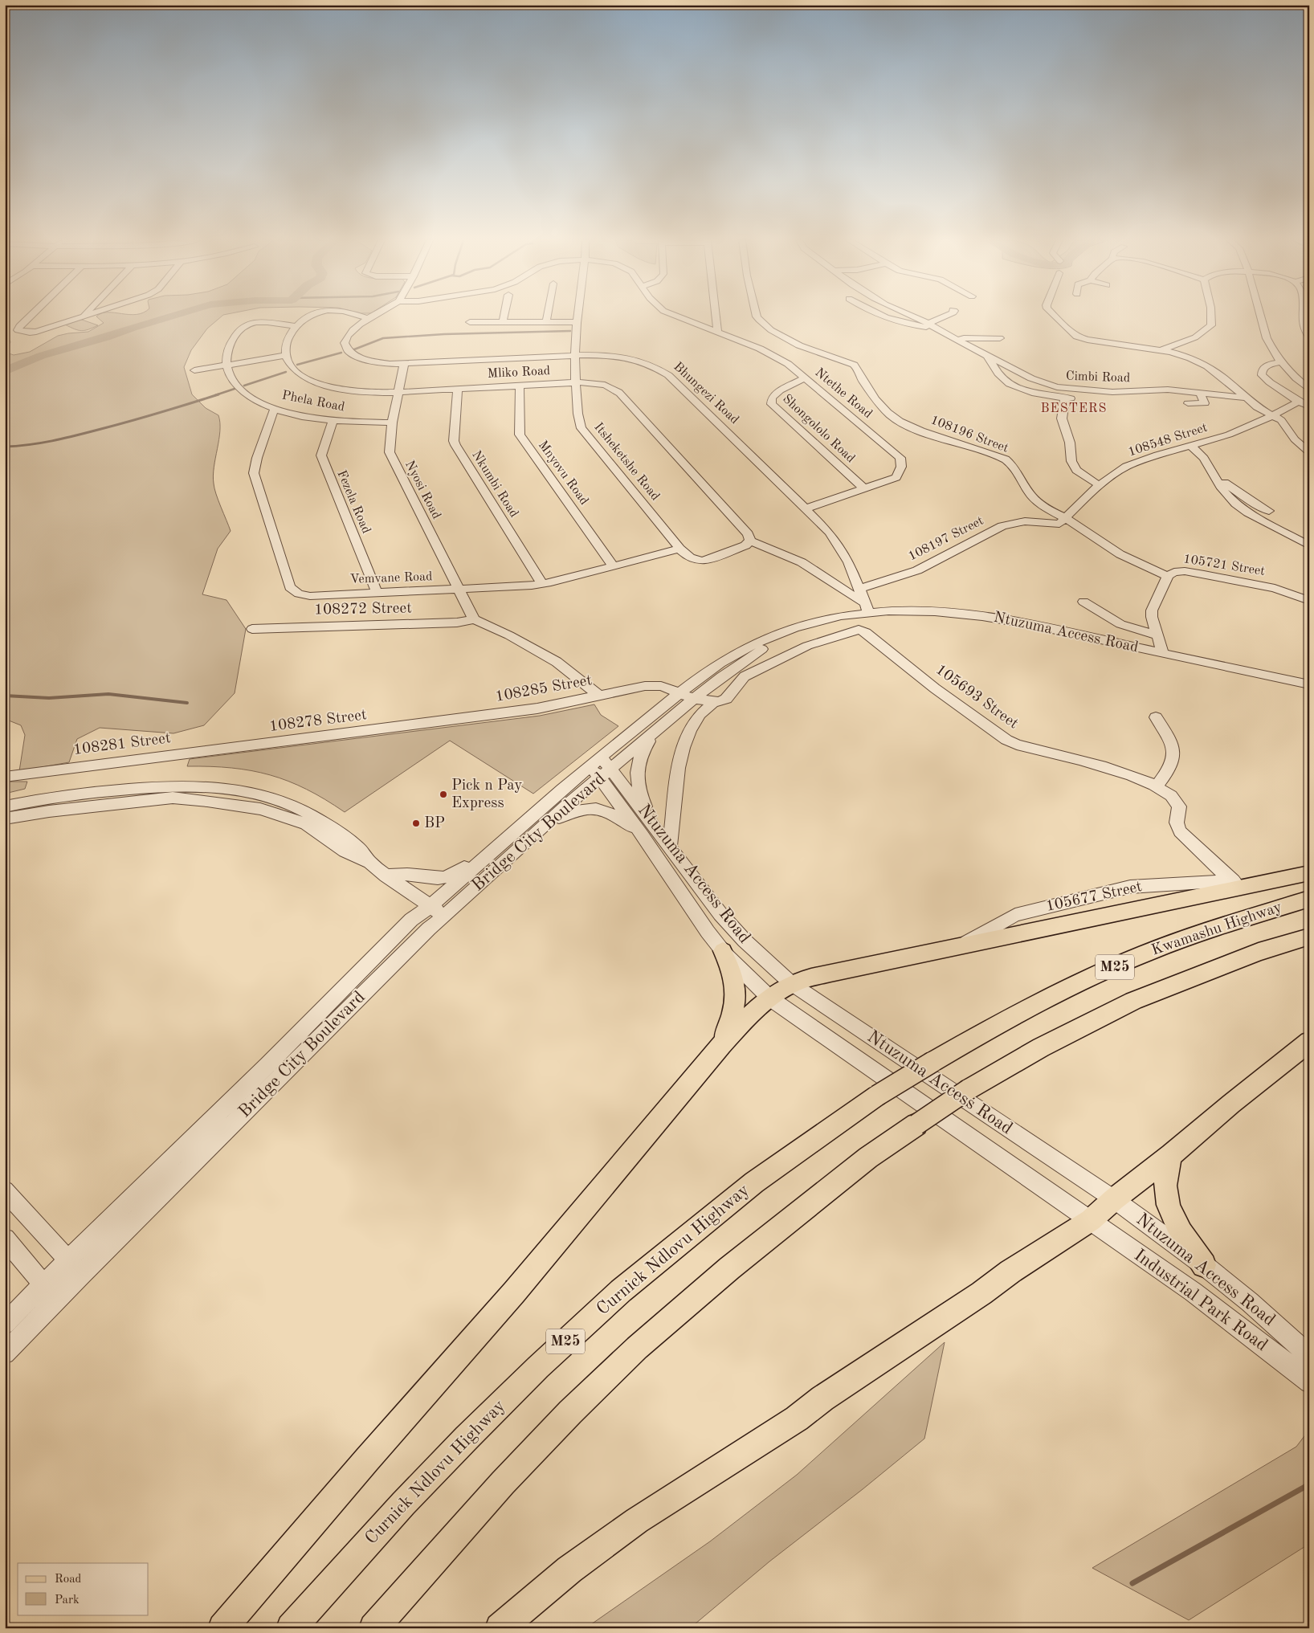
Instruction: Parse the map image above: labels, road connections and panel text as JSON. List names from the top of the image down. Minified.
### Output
{"streets":{"main road":["Kwamashu Highway","M25","Curnick Ndlovu Highway"],"street":["Mliko Road","Cimbi Road","Bhungezi Road","Ntethe Road","Phela Road","Shongololo Road","108196 Street","108548 Street","Itsheketshe Road","Mnyovu Road","Nkumbi Road","Nyosi Road","Fezela Road","108197 Street","105721 Street","Vemvane Road","108272 Street","Ntuzuma Access Road","108285 Street","105693 Street","108278 Street","108281 Street","Bridge City Boulevard","Industrial Park Road"]},"crossings":[["Mliko Road","Itsheketshe Road"],["Mliko Road","Mnyovu Road"],["Mliko Road","Nkumbi Road"],["Mliko Road","Nyosi Road"],["Bhungezi Road","Ntethe Road"],["Bhungezi Road","Itsheketshe Road"],["Bhungezi Road","Nyosi Road"],["Bhungezi Road","108197 Street"],["Bhungezi Road","Ntuzuma Access Road"],["Ntethe Road","Shongololo Road"],["Phela Road","Nyosi Road"],["Phela Road","Fezela Road"],["Phela Road","Vemvane Road"],["108196 Street","108548 Street"],["108196 Street","105721 Street"],["108548 Street","108197 Street"],["Itsheketshe Road","Vemvane Road"],["Mnyovu Road","Vemvane Road"],["Nkumbi Road","Vemvane Road"],["Nyosi Road","Vemvane Road"],["Nyosi Road","108272 Street"],["Fezela Road","Vemvane Road"],["105721 Street","Ntuzuma Access Road"],["Ntuzuma Access Road","108285 Street"],["Ntuzuma Access Road","Bridge City Boulevard"],["Ntuzuma Access Road","Industrial Park Road"],["108285 Street","108278 Street"],["108278 Street","108281 Street"],["Kwamashu Highway","Curnick Ndlovu Highway"]],"districts":["BESTERS"],"places":["Pick n Pay Express","BP"],"legend":["Road","Park"]}
